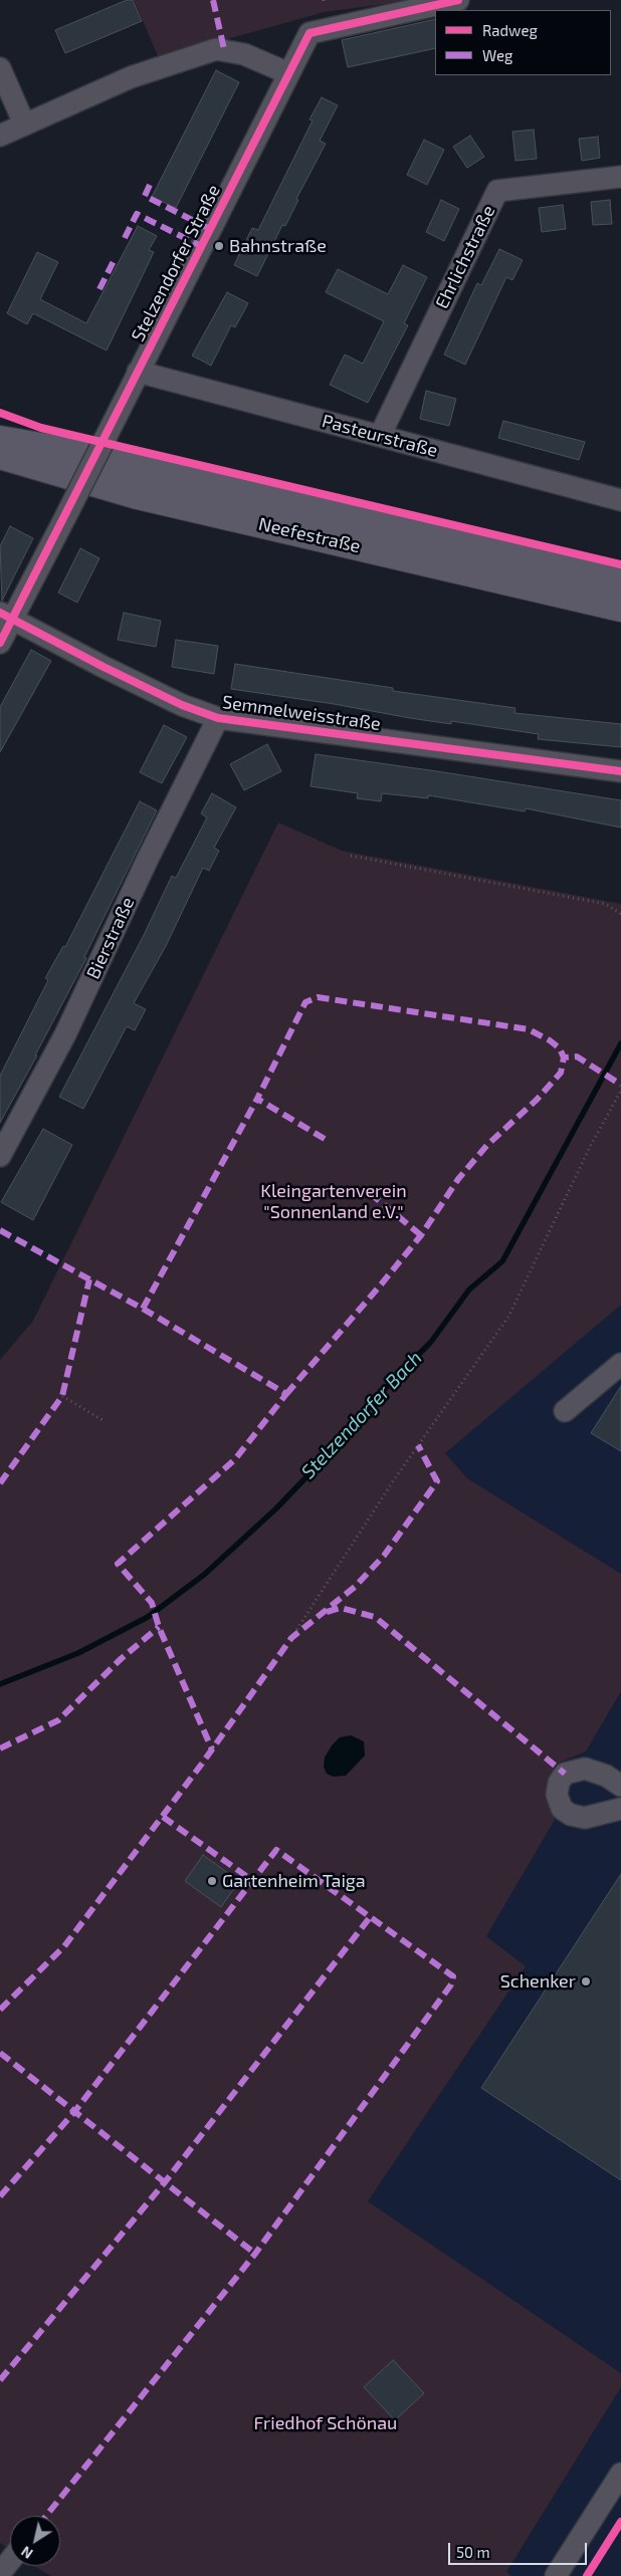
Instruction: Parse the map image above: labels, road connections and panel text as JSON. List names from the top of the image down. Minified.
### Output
{"streets":{"highway":["Neefestraße"],"street":["Ehrlichstraße","Stelzendorfer Straße","Pasteurstraße","Semmelweisstraße","Bierstraße"]},"crossings":[["Ehrlichstraße","Pasteurstraße"],["Stelzendorfer Straße","Pasteurstraße"],["Stelzendorfer Straße","Semmelweisstraße"],["Semmelweisstraße","Bierstraße"]],"water":["Stelzendorfer Bach"],"parks":["Kleingartenverein \"Sonnenland e.V.\"","Friedhof Schönau"],"places":["Bahnstraße","Gartenheim Taiga","Schenker"],"legend":["Radweg","Weg"],"scale_bar":"50 m","north":"bottom left"}
